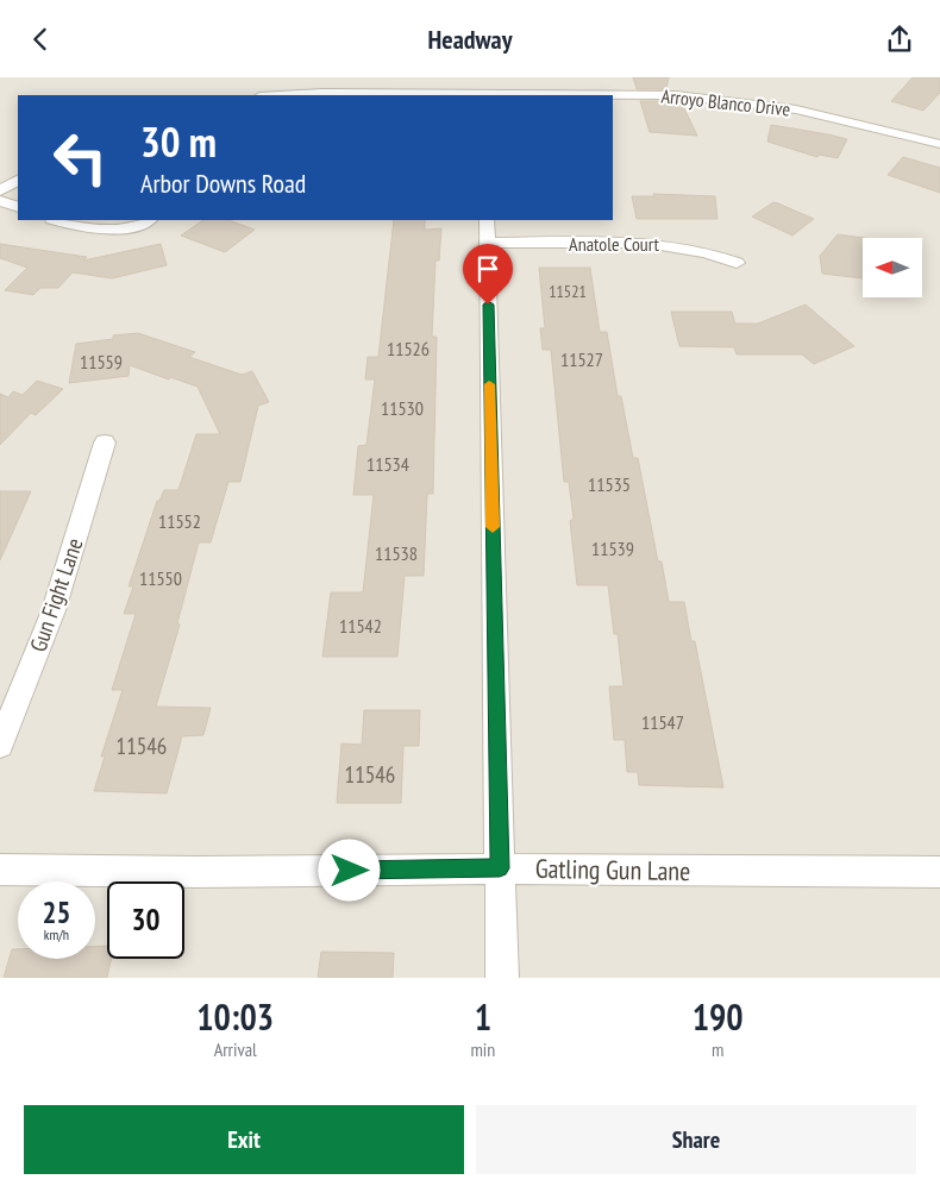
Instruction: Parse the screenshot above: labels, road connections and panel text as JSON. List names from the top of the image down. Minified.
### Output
{"streets":{"street":["Arroyo Blanco Drive","Anatole Court","Gun Fight Lane","Gatling Gun Lane"]},"house_numbers":["11521","11526","11527","11559","11530","11534","11535","11552","11539","11538","11550","11542","11547","11546","11546"],"north":"left","page":{"header":"Headway","turn":["30 m","Arbor Downs Road"],"speed":"25 km/h","limit":"30","eta":["10:03","Arrival","1","min","190","m"],"buttons":["Exit","Share"]}}
